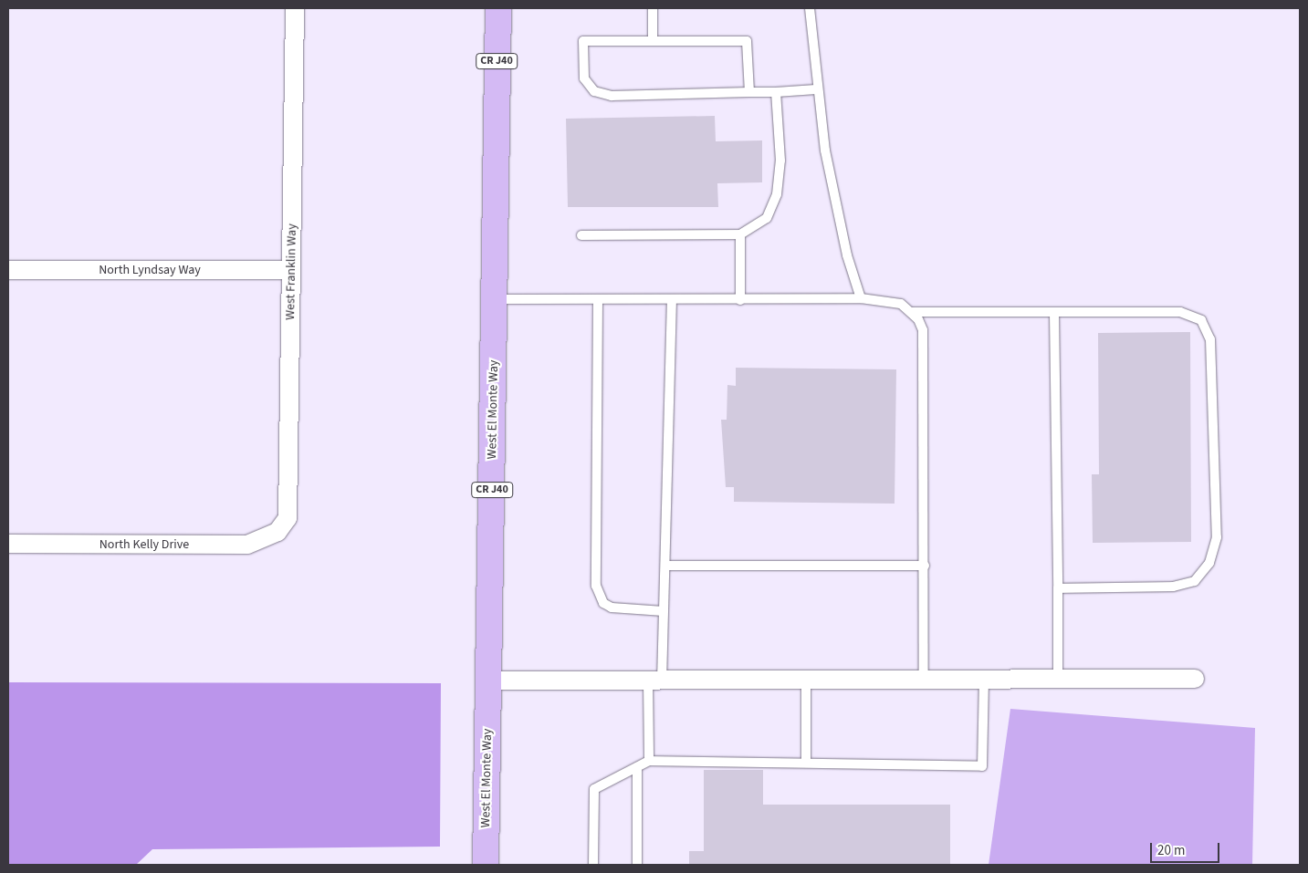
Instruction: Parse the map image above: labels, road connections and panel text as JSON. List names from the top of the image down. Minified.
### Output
{"streets":{"main road":["CR J40","West El Monte Way"],"street":["North Lyndsay Way","West Franklin Way","North Kelly Drive"]},"crossings":[["North Lyndsay Way","West Franklin Way"],["West Franklin Way","North Kelly Drive"]],"scale_bar":"20 m"}
